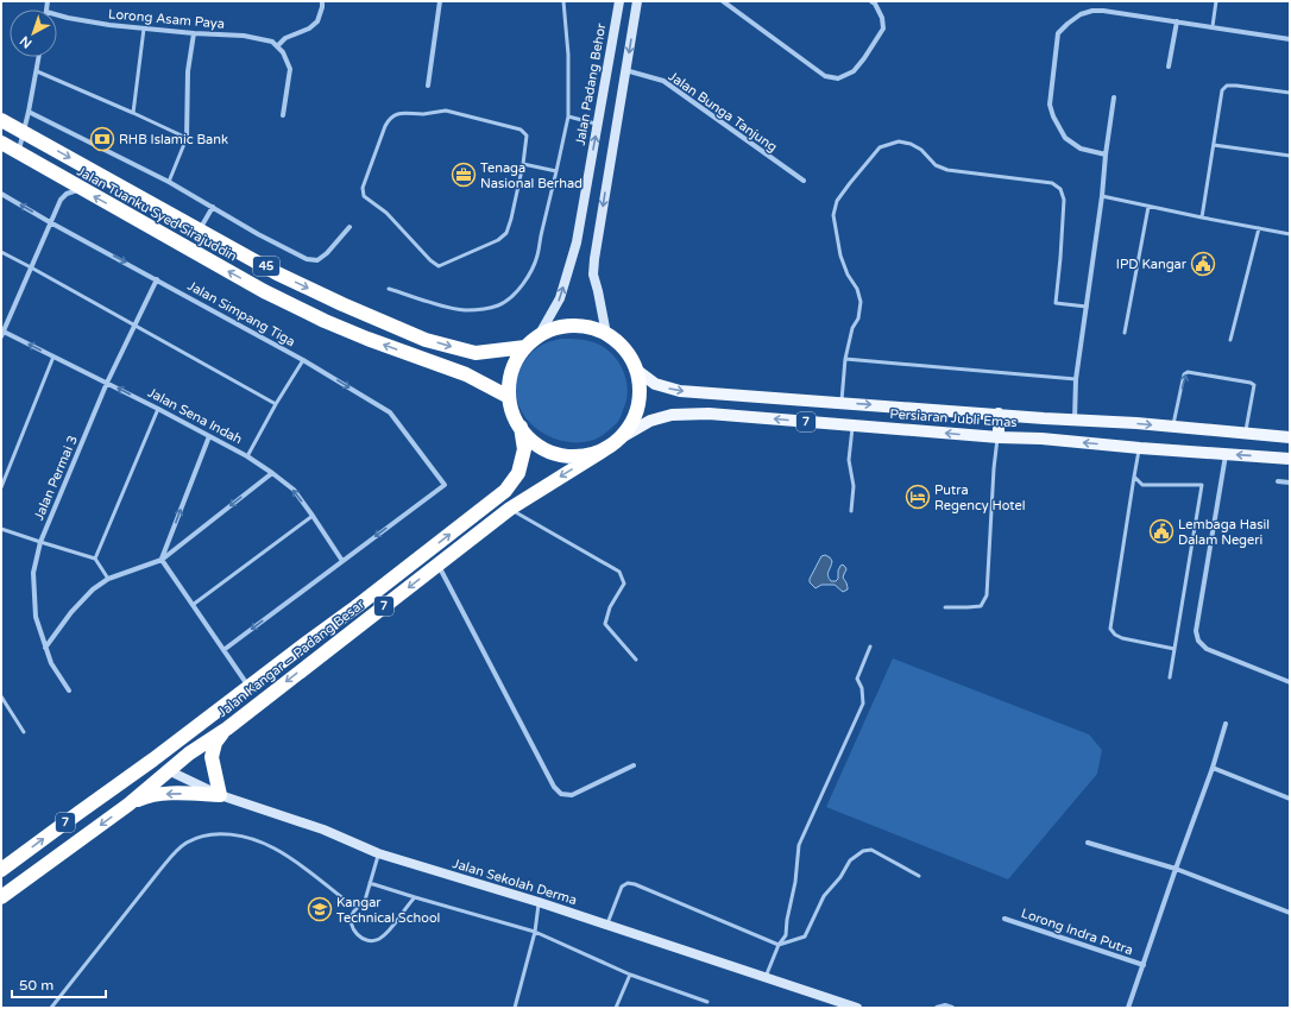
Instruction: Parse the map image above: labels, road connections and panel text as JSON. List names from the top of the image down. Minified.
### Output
{"streets":{"highway":["Jalan Tuanku Syed Sirajuddin","45","7","Jalan Kangar – Padang Besar"],"main road":["Persiaran Jubli Emas"],"street":["Lorong Asam Paya","Jalan Padang Behor","Jalan Bunga Tanjung","Jalan Simpang Tiga","Jalan Sena Indah","Jalan Permai 3","Jalan Sekolah Derma","Lorong Indra Putra"]},"crossings":[["Jalan Padang Behor","Jalan Tuanku Syed Sirajuddin"],["Jalan Padang Behor","Persiaran Jubli Emas"],["Jalan Padang Behor","7"],["Jalan Padang Behor","Jalan Kangar – Padang Besar"],["Jalan Tuanku Syed Sirajuddin","Persiaran Jubli Emas"],["Jalan Tuanku Syed Sirajuddin","7"],["Jalan Tuanku Syed Sirajuddin","Jalan Kangar – Padang Besar"],["Jalan Simpang Tiga","Jalan Sena Indah"],["Jalan Simpang Tiga","Jalan Permai 3"],["Jalan Sena Indah","Jalan Permai 3"],["Persiaran Jubli Emas","7"],["Persiaran Jubli Emas","Jalan Kangar – Padang Besar"],["7","Jalan Kangar – Padang Besar"],["Jalan Kangar – Padang Besar","Jalan Sekolah Derma"]],"one_way":["Jalan Sena Indah"],"places":{"bank":["RHB Islamic Bank"],"office":["Tenaga Nasional Berhad"],"public building":["IPD Kangar","Lembaga Hasil Dalam Negeri"],"hotel":["Putra Regency Hotel"],"school or university":["Kangar Technical School"]},"scale_bar":"50 m","north":"bottom left"}
